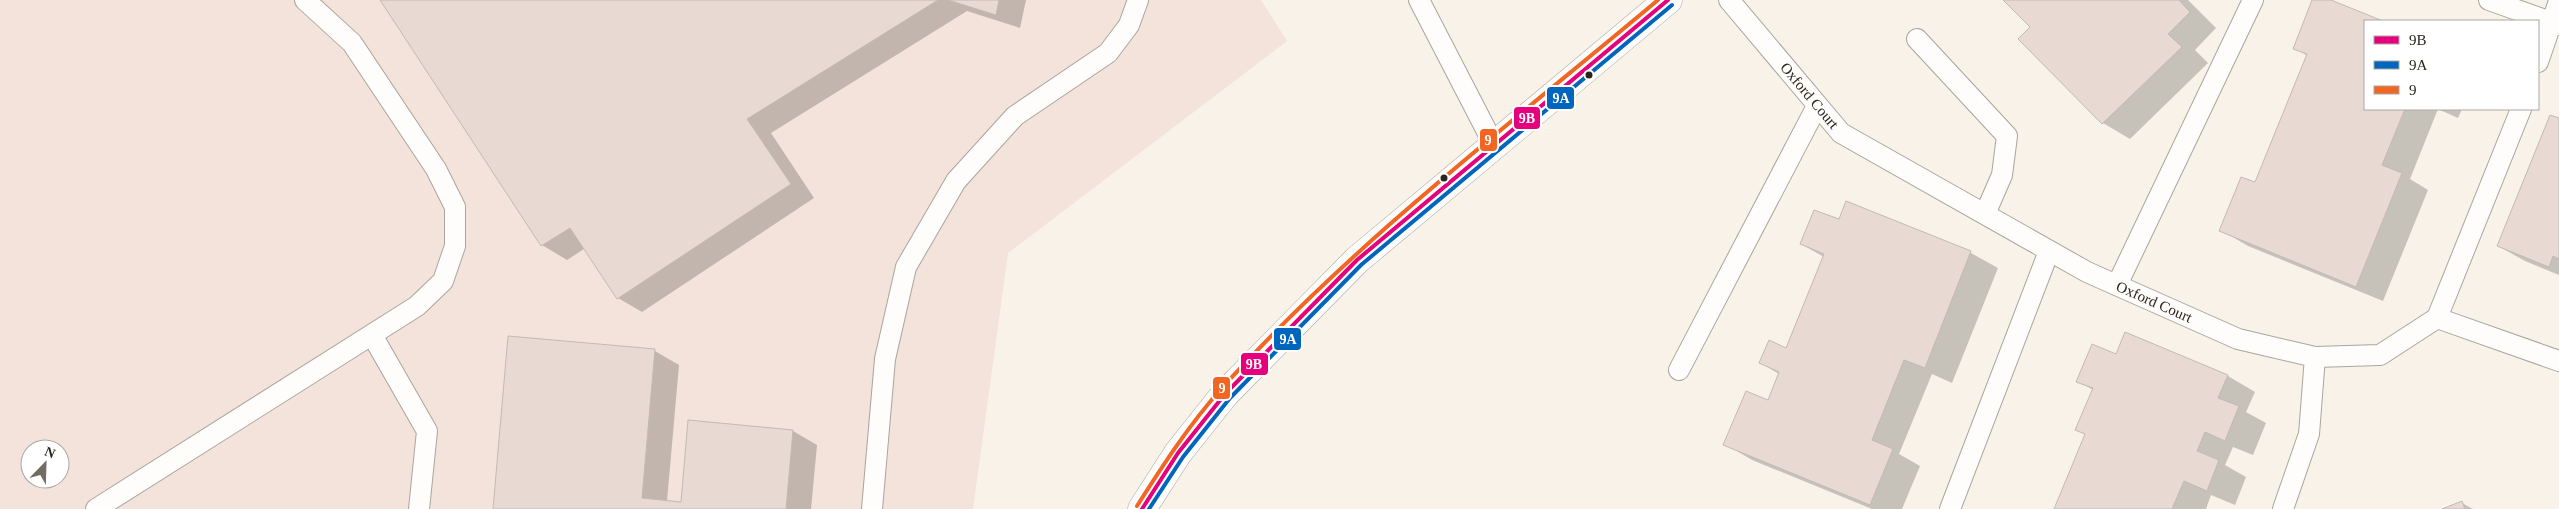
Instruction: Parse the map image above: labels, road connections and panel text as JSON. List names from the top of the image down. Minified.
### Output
{"streets":{"lane":["Oxford Court"]},"lines":["transit line 9B","transit line 9","transit line 9A"],"legend":["9B","9A","9"],"north":"top right"}
